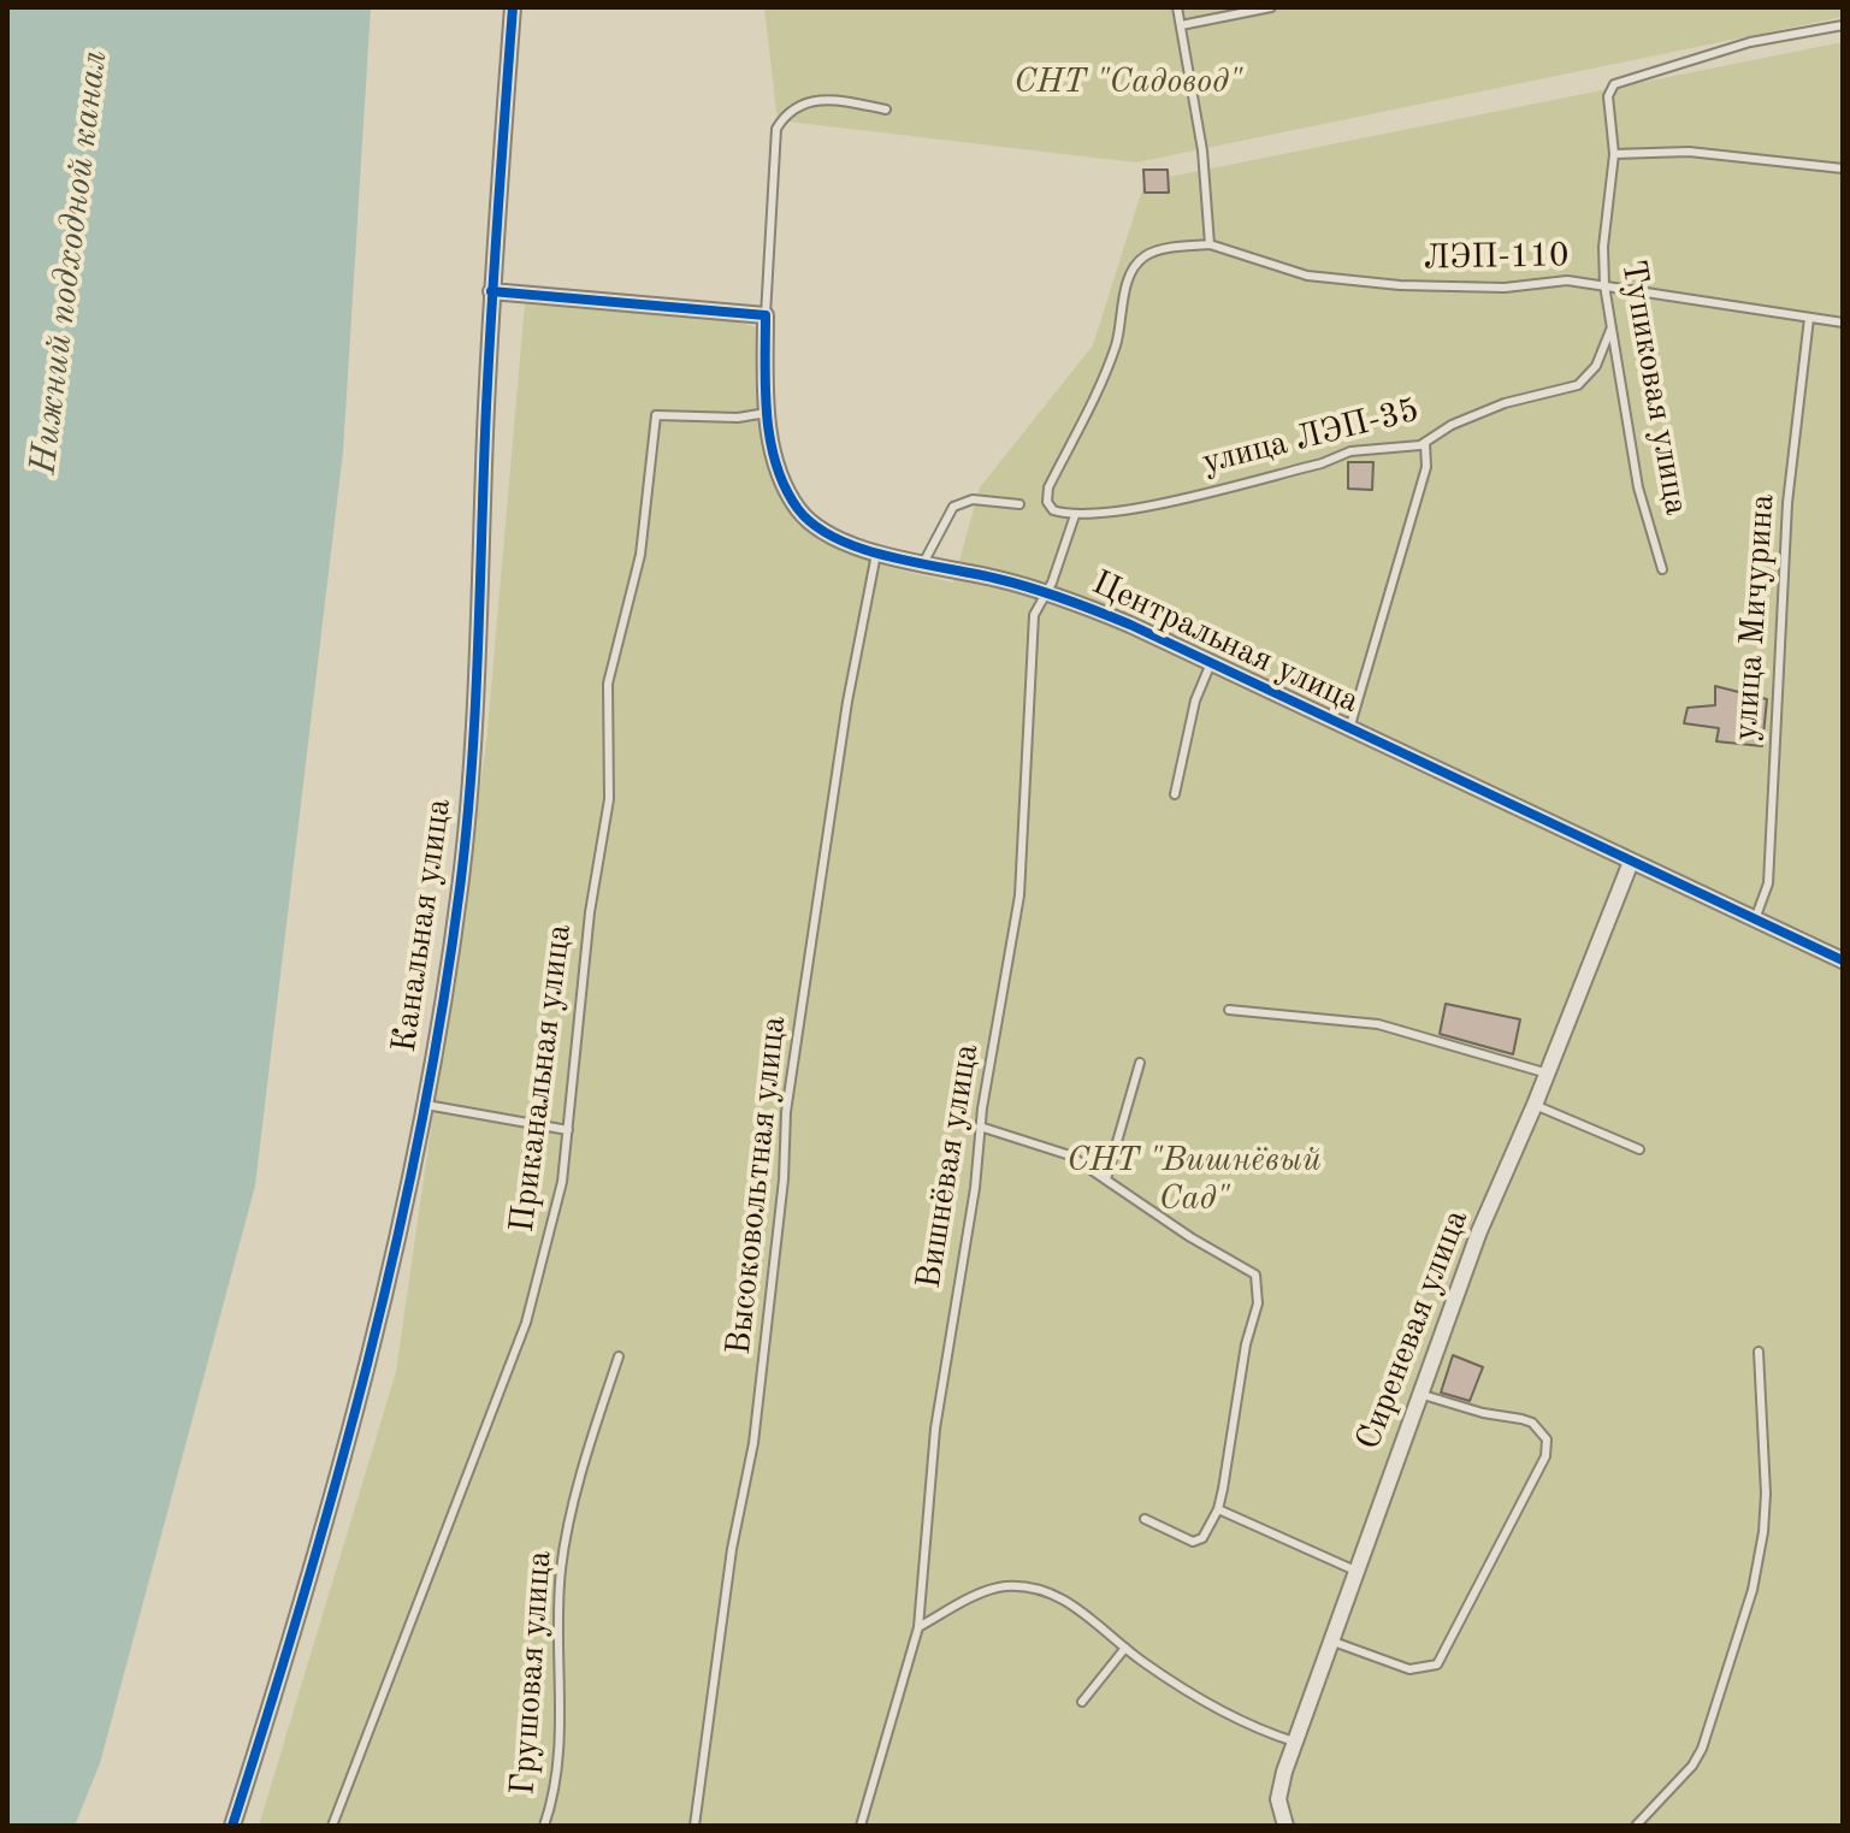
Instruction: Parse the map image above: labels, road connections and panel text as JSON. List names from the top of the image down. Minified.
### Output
{"streets":{"street":["Центральная улица","Канальная улица","Сиреневая улица"],"lane":["ЛЭП-110","Тупиковая улица","улица ЛЭП-35","улица Мичурина","Приканальная улица","Вишнёвая улица","Высоковольтная улица","Грушовая улица"]},"crossings":[["ЛЭП-110","Тупиковая улица"],["ЛЭП-110","улица Мичурина"],["Тупиковая улица","улица ЛЭП-35"],["улица ЛЭП-35","Вишнёвая улица"],["улица Мичурина","Центральная улица"],["Центральная улица","Приканальная улица"],["Центральная улица","Вишнёвая улица"],["Центральная улица","Высоковольтная улица"],["Центральная улица","Сиреневая улица"]],"water":["Нижний подходной канал"],"parks":["СНТ \"Садовод\"","СНТ \"Вишнёвый Сад\""]}
